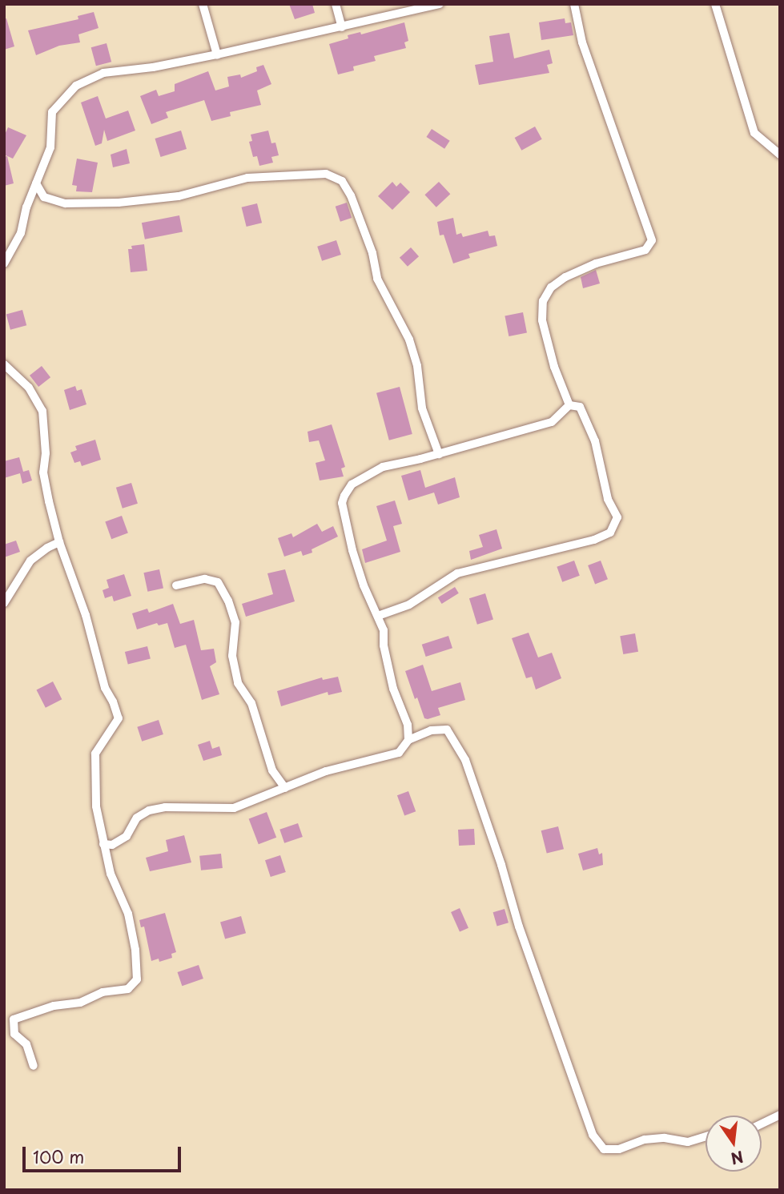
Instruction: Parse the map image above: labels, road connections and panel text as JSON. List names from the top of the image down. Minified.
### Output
{"scale_bar":"100 m","north":"bottom"}
